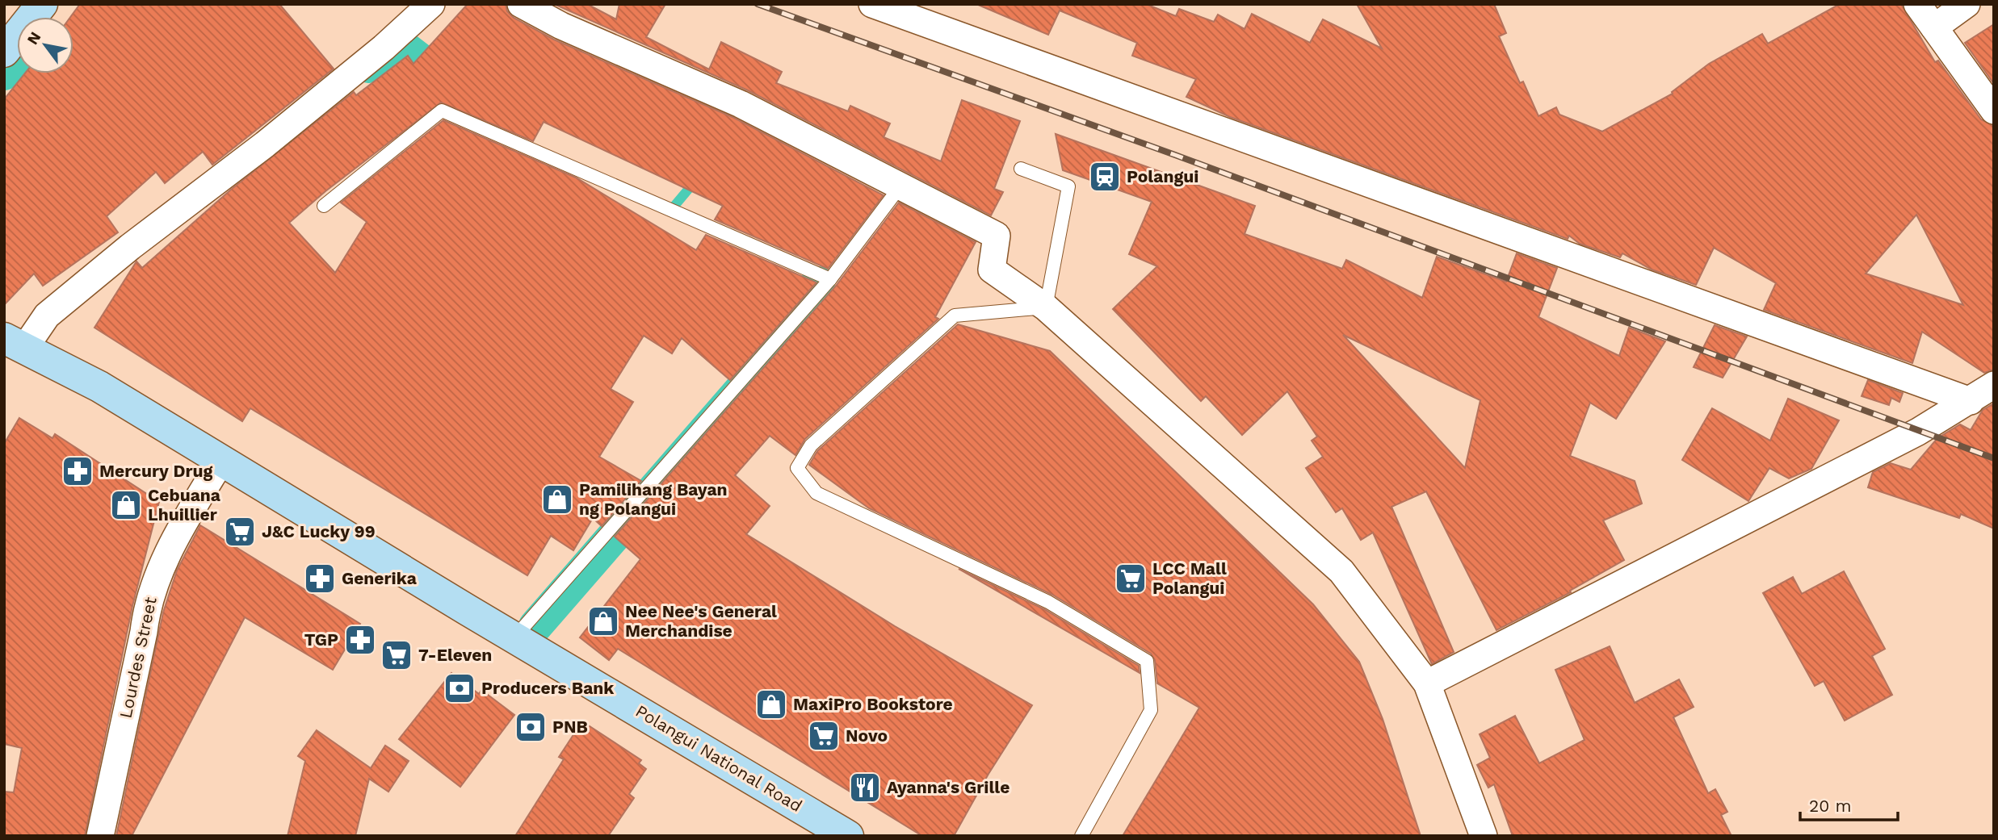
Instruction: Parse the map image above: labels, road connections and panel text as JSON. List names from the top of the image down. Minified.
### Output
{"streets":{"main road":["Polangui National Road"],"street":["Lourdes Street"]},"crossings":[["Lourdes Street","Polangui National Road"]],"places":{"station":["Polangui"],"pharmacy":["Mercury Drug","Generika","TGP"],"shop":["Pamilihang Bayan ng Polangui","Cebuana Lhuillier","Nee Nee's General Merchandise","MaxiPro Bookstore"],"supermarket":["J&C Lucky 99","LCC Mall Polangui","7-Eleven","Novo"],"bank":["Producers Bank","PNB"],"restaurant":["Ayanna's Grille"]},"scale_bar":"20 m","north":"top left"}
